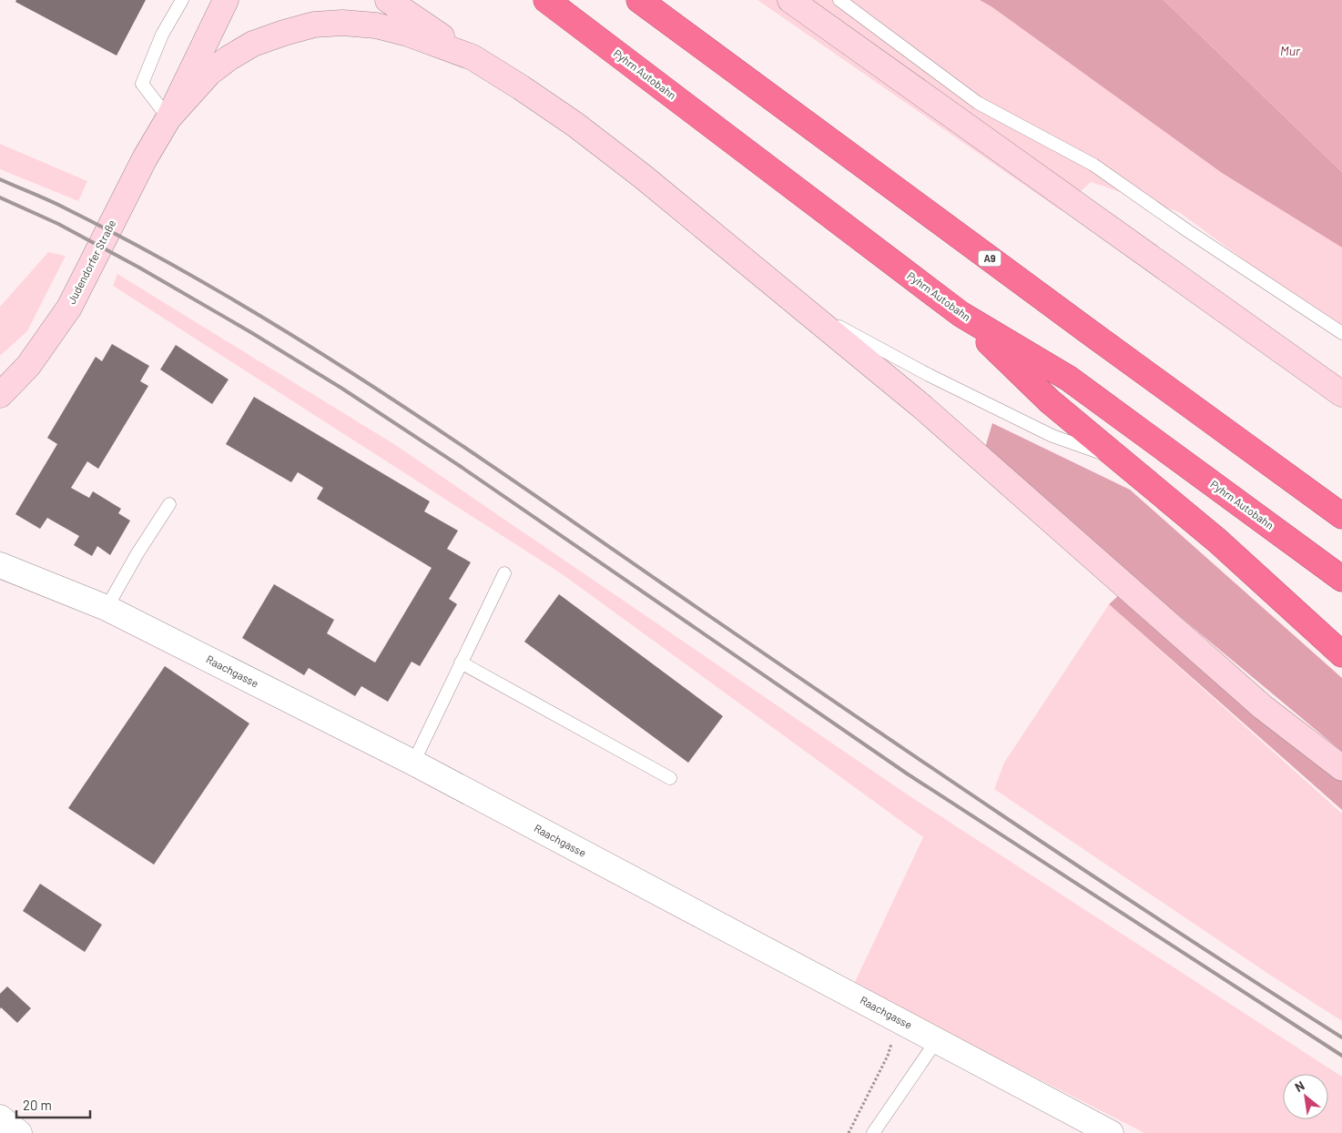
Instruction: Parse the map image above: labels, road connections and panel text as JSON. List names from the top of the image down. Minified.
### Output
{"streets":{"highway":["Pyhrn Autobahn","A9"],"main road":["Judendorfer Straße"],"street":["Raachgasse"]},"water":["Mur"],"scale_bar":"20 m","north":"top left"}
